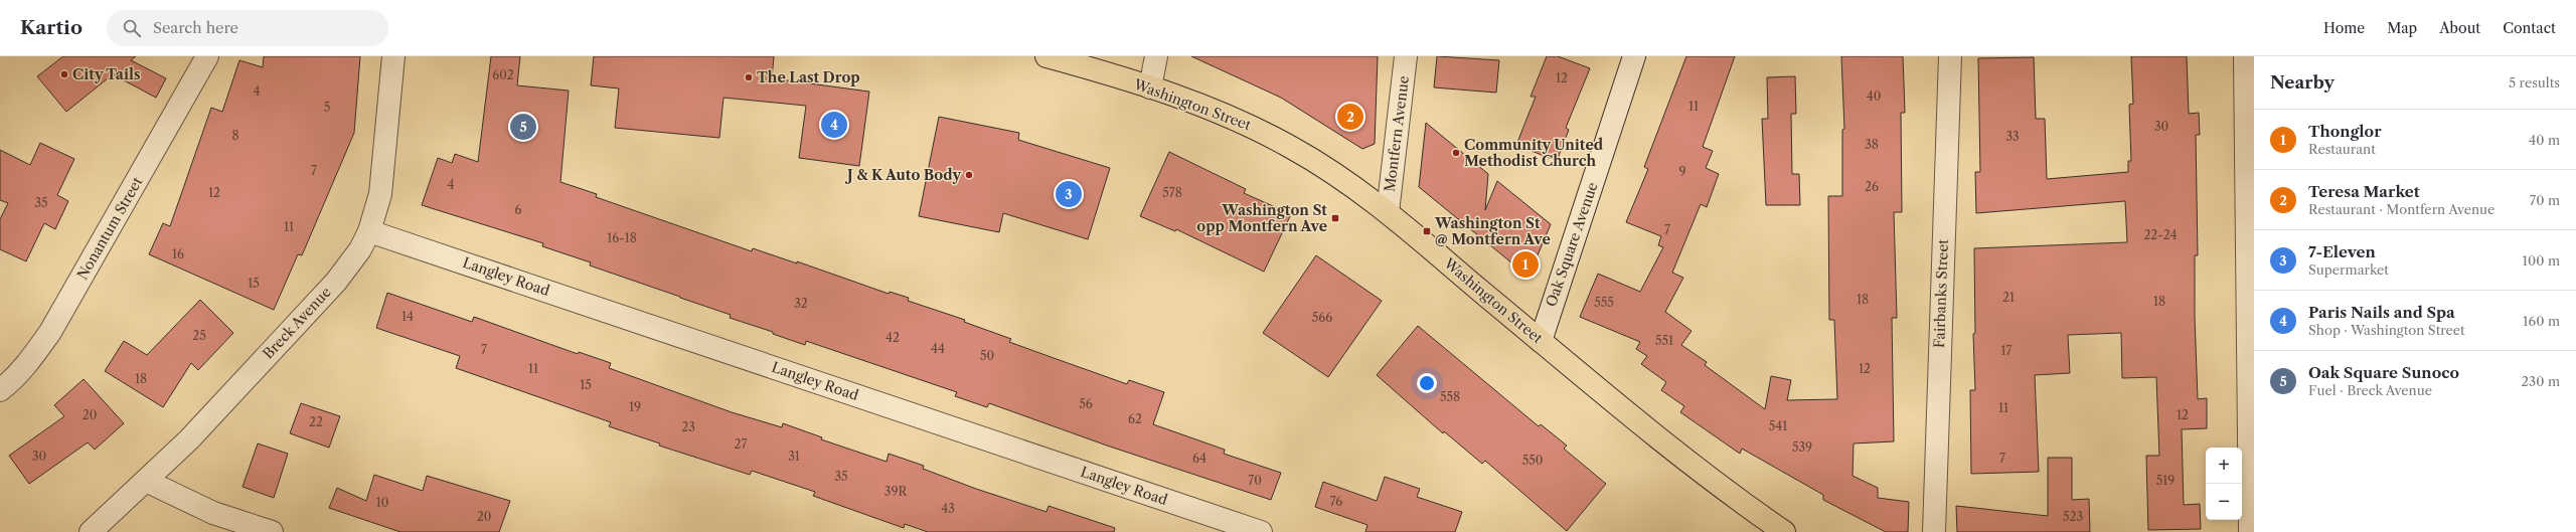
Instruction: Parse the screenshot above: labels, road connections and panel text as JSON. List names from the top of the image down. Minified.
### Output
{"streets":{"main road":["Washington Street"],"street":["Montfern Avenue","Nonantum Street","Oak Square Avenue","Langley Road","Fairbanks Street","Breck Avenue"]},"crossings":[["Washington Street","Montfern Avenue"],["Washington Street","Oak Square Avenue"],["Langley Road","Breck Avenue"]],"places":{"other":["City Tails","The Last Drop","Community United Methodist Church","J & K Auto Body"],"transit":["Washington St opp Montfern Ave","Washington St @ Montfern Ave"]},"house_numbers":["602","12","4","40","11","5","30","8","33","38","7","9","4","26","12","578","35","6","11","7","22-24","16-18","16","15","21","18","18","555","32","14","566","25","42","551","44","7","17","50","11","12","18","15","558","56","19","11","20","12","62","22","541","23","27","539","30","31","64","7","550","35","70","519","39R","76","10","43","20","523"],"page":{"header":"Kartio","search":"Search here","nav":["Home","Map","About","Contact"],"heading":["Nearby","5 results"],"pins":["2","4","5","3","1"],"list":[{"mark":"1","name":"Thonglor","note":"Restaurant","value":"40 m"},{"mark":"2","name":"Teresa Market","note":"Restaurant · Montfern Avenue","value":"70 m"},{"mark":"3","name":"7-Eleven","note":"Supermarket","value":"100 m"},{"mark":"4","name":"Paris Nails and Spa","note":"Shop · Washington Street","value":"160 m"},{"mark":"5","name":"Oak Square Sunoco","note":"Fuel · Breck Avenue","value":"230 m"}],"map_buttons":["+","−"]}}
